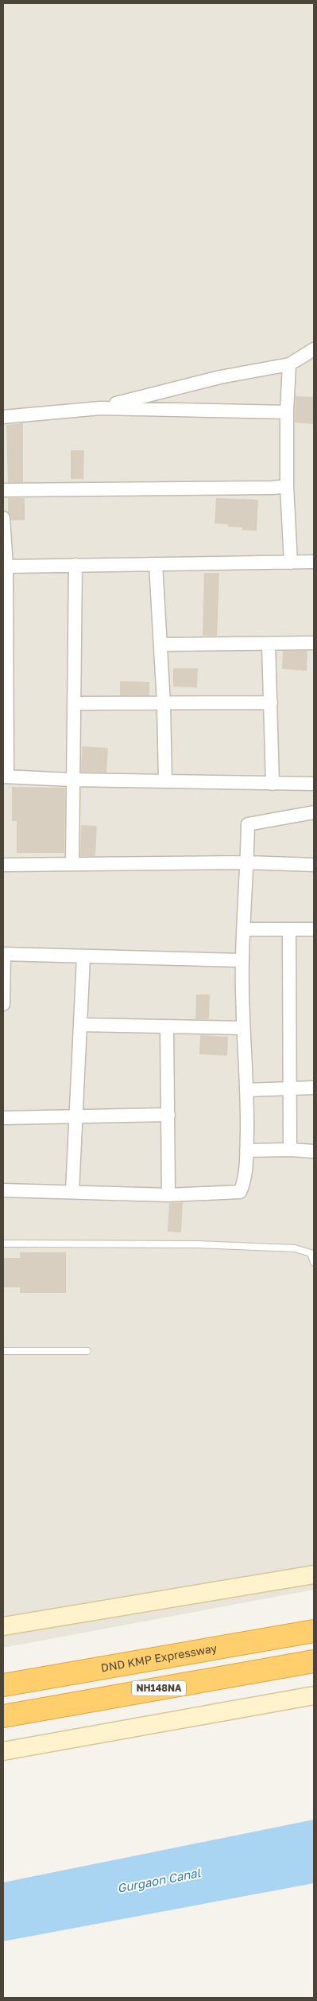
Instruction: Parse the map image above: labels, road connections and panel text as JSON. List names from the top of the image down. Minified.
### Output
{"streets":{"highway":["DND KMP Expressway","NH148NA"]},"water":["Gurgaon Canal"]}
